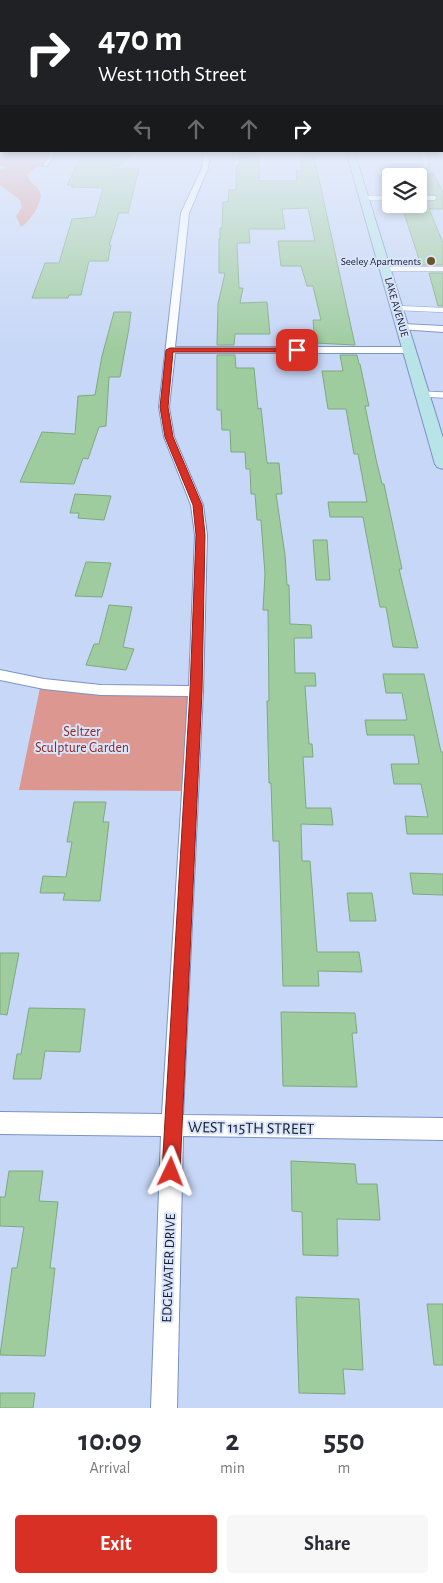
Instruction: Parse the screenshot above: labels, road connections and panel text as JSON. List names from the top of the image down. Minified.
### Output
{"streets":{"street":["LAKE AVENUE","WEST 115TH STREET","EDGEWATER DRIVE"]},"crossings":[["WEST 115TH STREET","EDGEWATER DRIVE"]],"parks":["Seltzer Sculpture Garden"],"places":["Seeley Apartments"],"page":{"turn":["470 m","West 110th Street"],"eta":["10:09","Arrival","2","min","550","m"],"buttons":["Exit","Share"]}}
